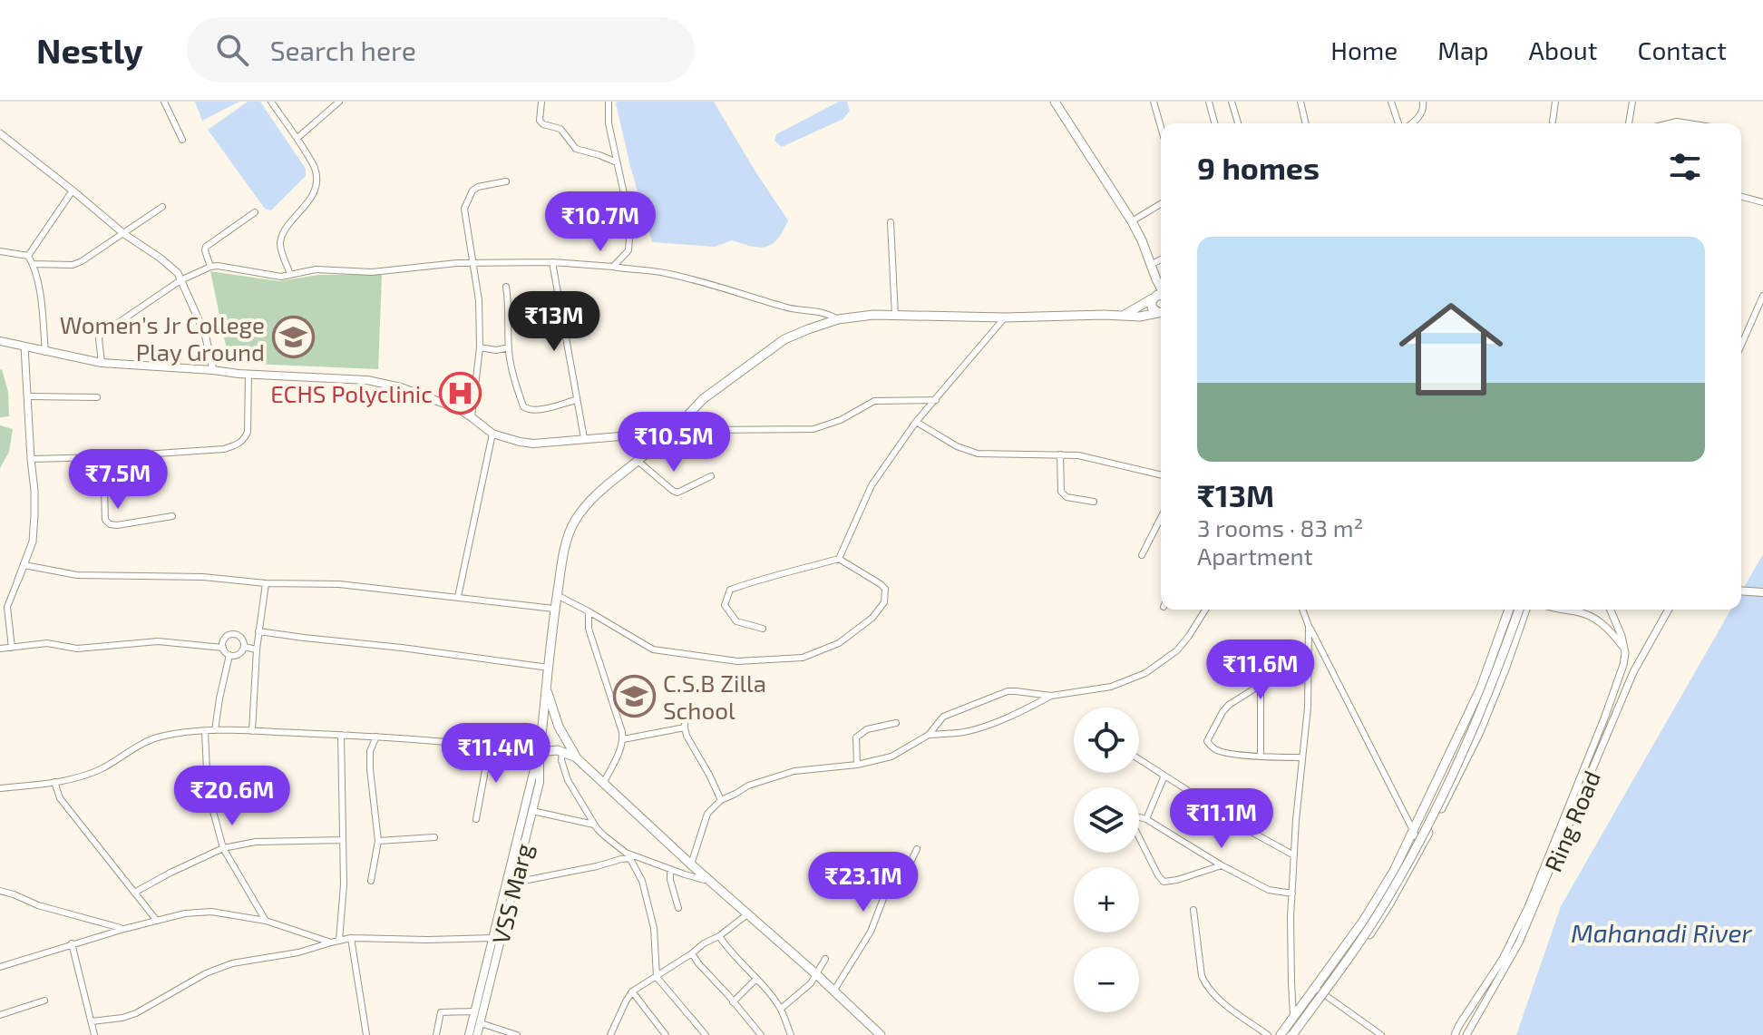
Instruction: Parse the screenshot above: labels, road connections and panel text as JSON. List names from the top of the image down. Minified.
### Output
{"streets":{"main road":["VSS Marg"],"street":["Ring Road"]},"water":["Mahanadi River"],"places":{"school or university":["Women's Jr College Play Ground","C.S.B Zilla School"],"hospital":["ECHS Polyclinic"]},"page":{"header":"Nestly","search":"Search here","nav":["Home","Map","About","Contact"],"heading":"9 homes","price":["₹10.7M","₹13M","₹10.5M","₹7.5M","₹11.6M","₹11.4M","₹20.6M","₹11.1M","₹23.1M"],"list":[{"name":"₹13M","note":"3 rooms · 83 m² · Apartment"}],"map_buttons":["+","−"]}}
